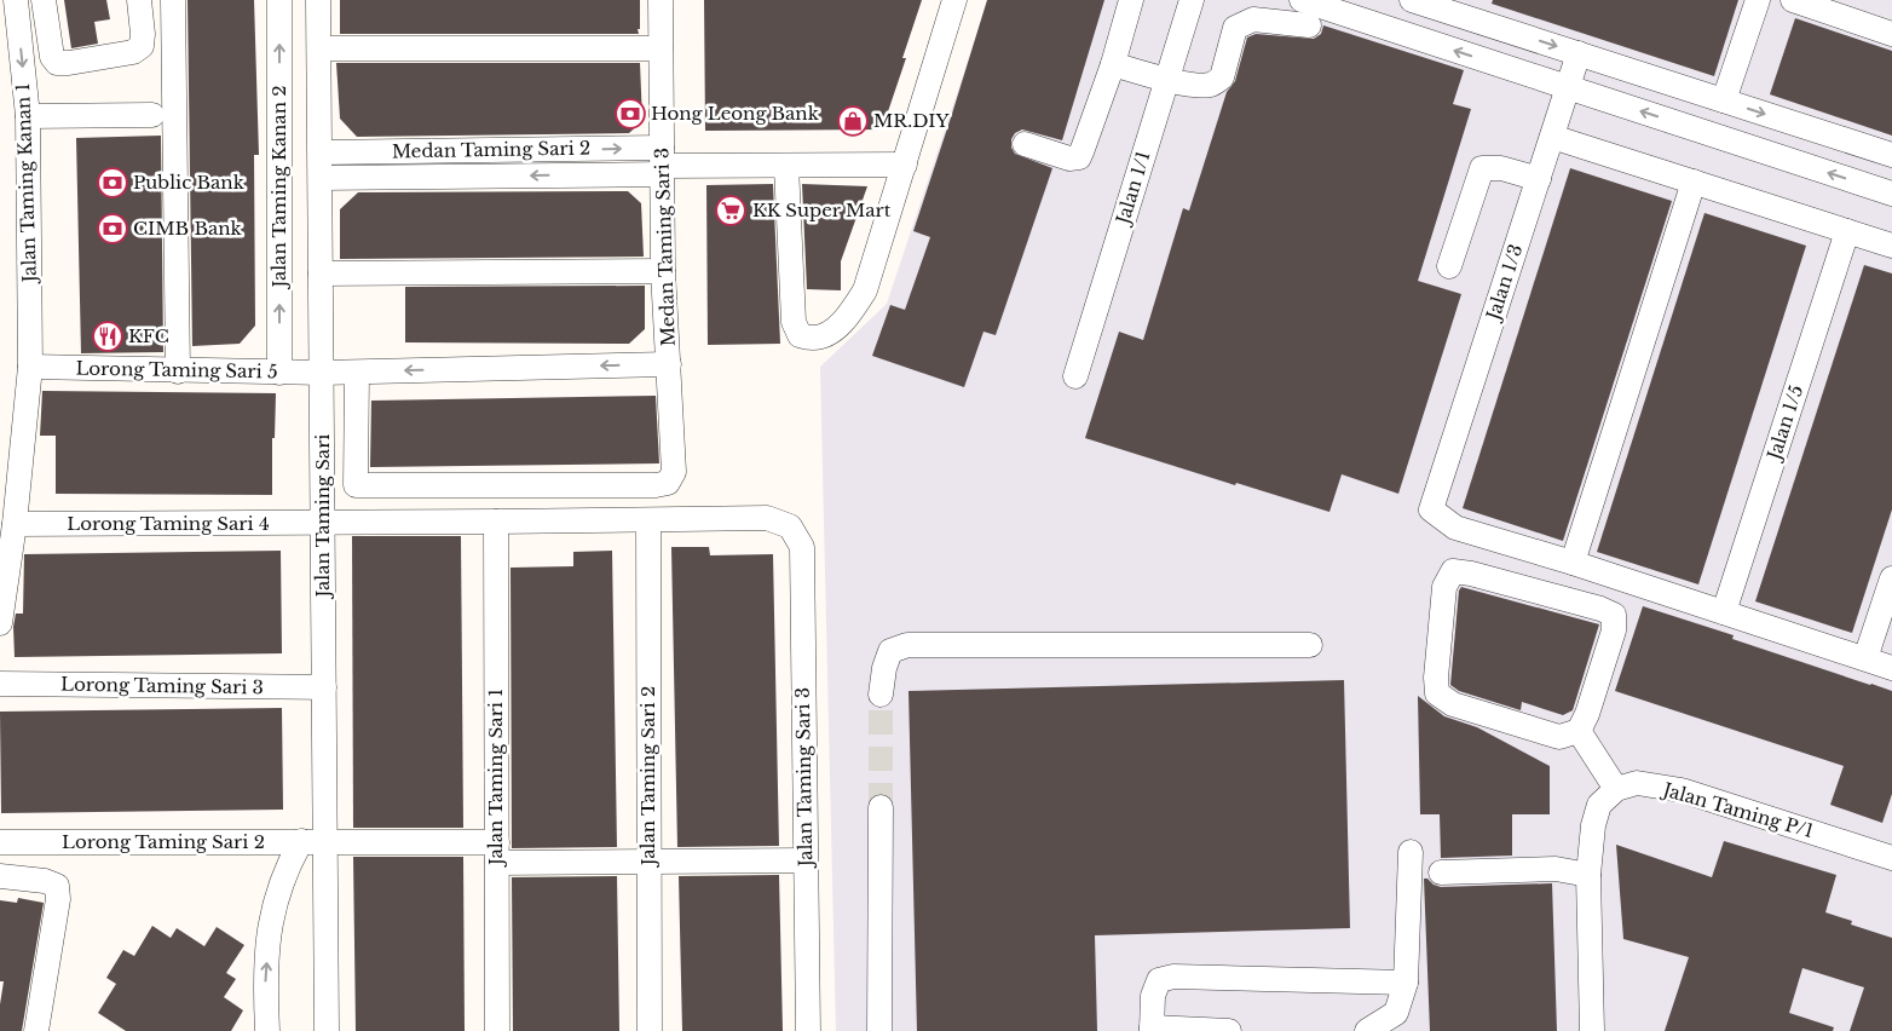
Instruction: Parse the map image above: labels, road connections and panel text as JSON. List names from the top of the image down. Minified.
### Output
{"streets":{"street":["Medan Taming Sari 2","Jalan Taming Kanan 1","Jalan Taming Kanan 2","Jalan 1/1","Medan Taming Sari 3","Jalan 1/3","Lorong Taming Sari 5","Jalan 1/5","Jalan Taming Sari","Lorong Taming Sari 4","Lorong Taming Sari 3","Jalan Taming Sari 2","Jalan Taming Sari 1","Jalan Taming Sari 3","Jalan Taming P/1","Lorong Taming Sari 2"]},"crossings":[["Medan Taming Sari 2","Medan Taming Sari 3"],["Medan Taming Sari 2","Jalan Taming Sari"],["Jalan Taming Kanan 1","Lorong Taming Sari 5"],["Jalan Taming Kanan 1","Lorong Taming Sari 4"],["Jalan Taming Kanan 2","Lorong Taming Sari 5"],["Medan Taming Sari 3","Lorong Taming Sari 5"],["Medan Taming Sari 3","Jalan Taming Sari"],["Lorong Taming Sari 5","Jalan Taming Sari"],["Jalan Taming Sari","Lorong Taming Sari 4"],["Jalan Taming Sari","Lorong Taming Sari 3"],["Jalan Taming Sari","Lorong Taming Sari 2"],["Lorong Taming Sari 4","Jalan Taming Sari 2"],["Lorong Taming Sari 4","Jalan Taming Sari 1"],["Lorong Taming Sari 4","Jalan Taming Sari 3"],["Jalan Taming Sari 2","Lorong Taming Sari 2"],["Jalan Taming Sari 1","Lorong Taming Sari 2"],["Jalan Taming Sari 3","Lorong Taming Sari 2"]],"places":{"bank":["Hong Leong Bank","Public Bank","CIMB Bank"],"shop":["MR.DIY"],"supermarket":["KK Super Mart"],"restaurant":["KFC"]}}
